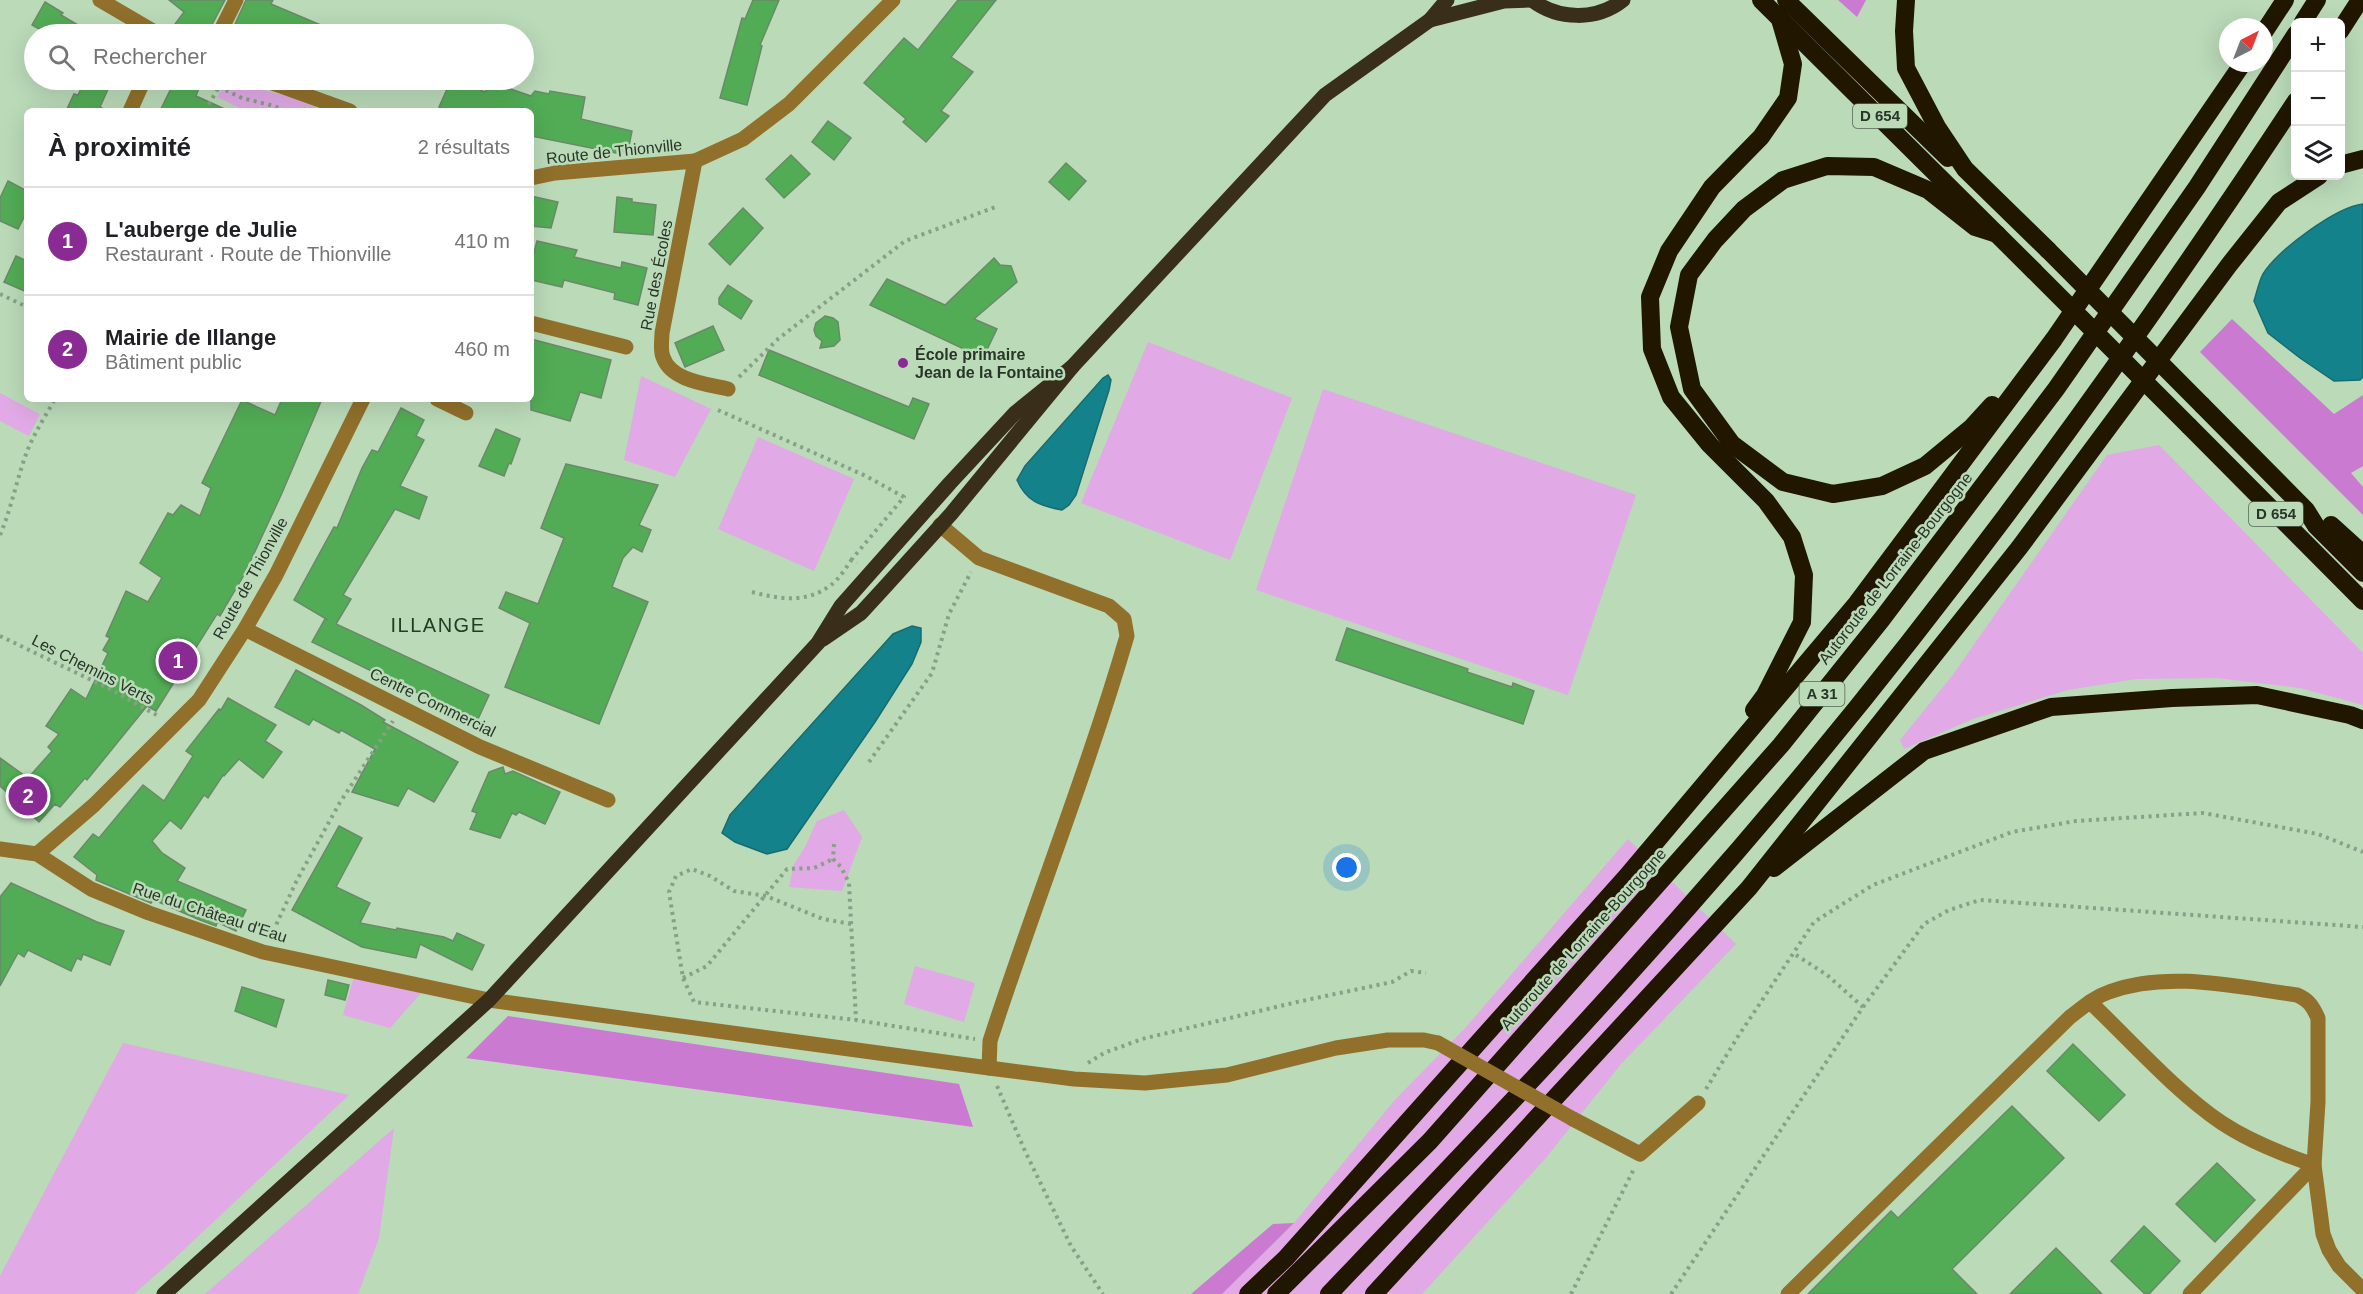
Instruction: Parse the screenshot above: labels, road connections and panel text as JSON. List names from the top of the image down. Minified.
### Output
{"streets":{"highway":["D 654","Autoroute de Lorraine-Bourgogne","A 31"],"street":["Route de Thionville","Rue des Écoles","Centre Commercial","Rue du Château d'Eau"],"path":["Les Chemins Verts"]},"crossings":[["Route de Thionville","Rue des Écoles"],["Route de Thionville","Les Chemins Verts"],["Route de Thionville","Centre Commercial"],["Route de Thionville","Rue du Château d'Eau"]],"districts":["ILLANGE"],"places":["École primaire Jean de la Fontaine"],"north":"top right","page":{"map_buttons":["+","−"],"search":"Rechercher","heading":["À proximité","2 résultats"],"list":[{"mark":"1","name":"L'auberge de Julie","note":"Restaurant · Route de Thionville","value":"410 m"},{"mark":"2","name":"Mairie de Illange","note":"Bâtiment public","value":"460 m"}],"pins":["1","2"]}}
